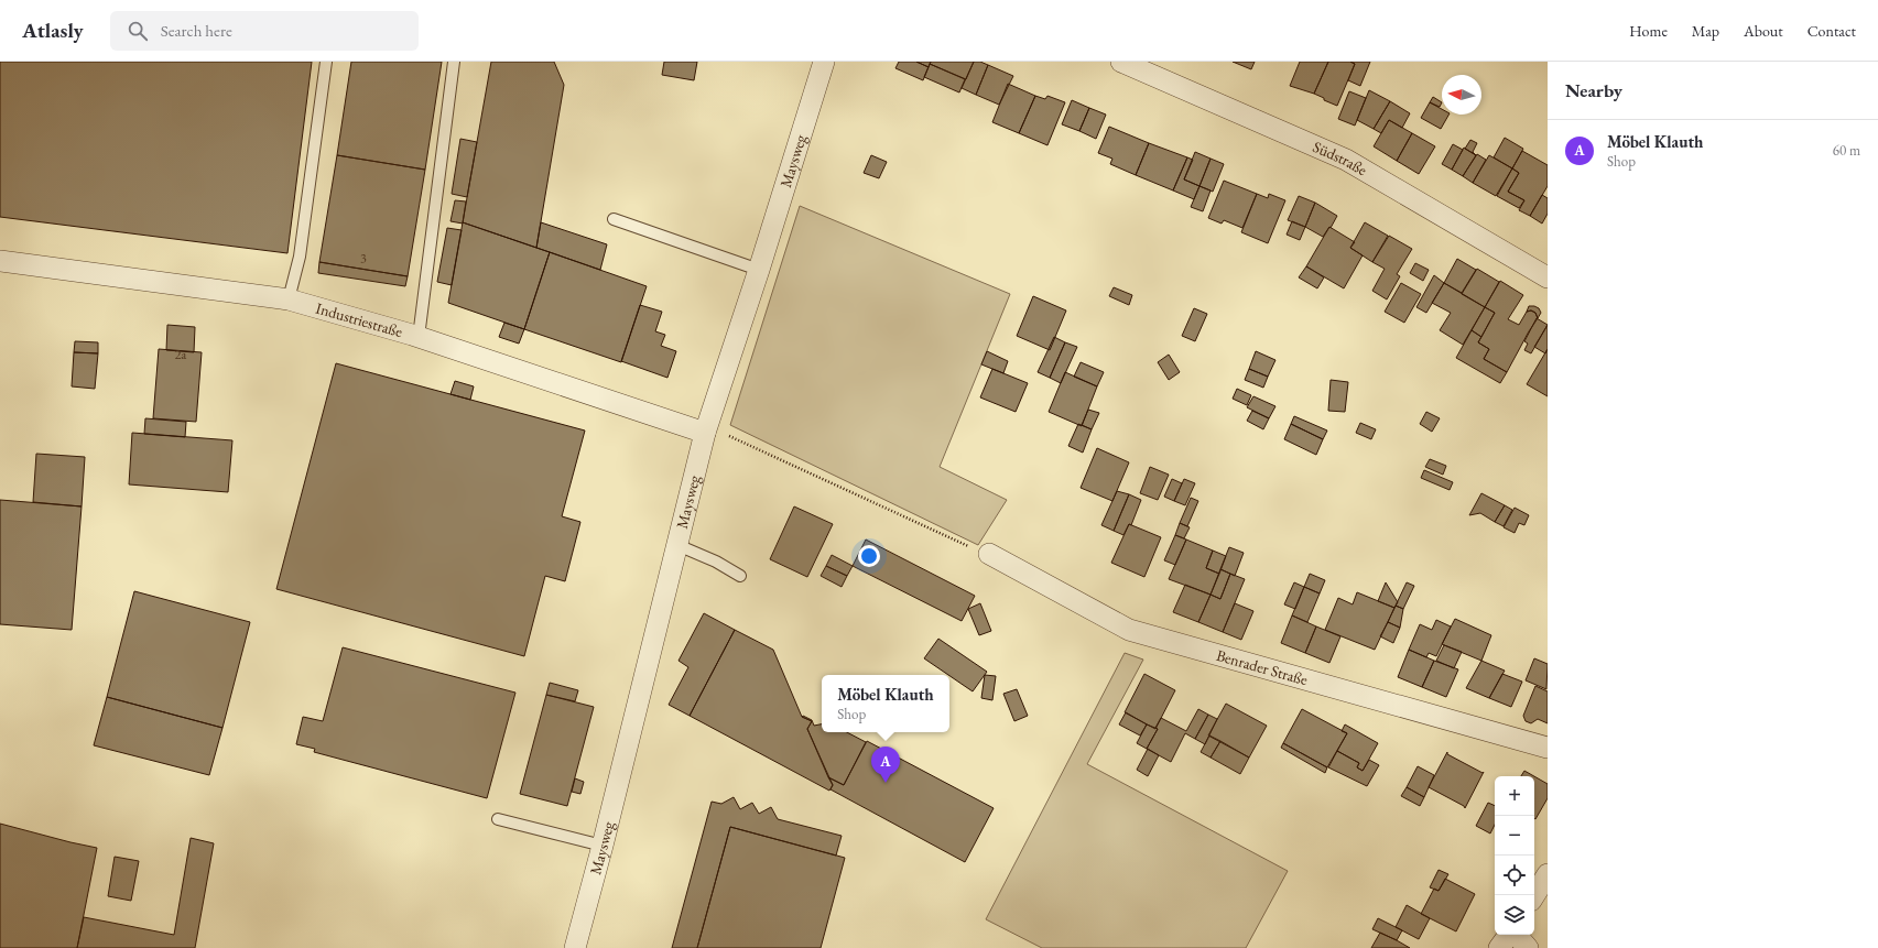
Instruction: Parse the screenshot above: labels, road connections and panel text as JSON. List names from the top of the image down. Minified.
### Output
{"streets":{"street":["Südstraße","Maysweg","Industriestraße","Benrader Straße"]},"crossings":[["Maysweg","Industriestraße"]],"house_numbers":["3","2a"],"north":"left","page":{"header":"Atlasly","search":"Search here","nav":["Home","Map","About","Contact"],"heading":"Nearby","list":[{"mark":"A","name":"Möbel Klauth","note":"Shop","value":"60 m"}],"popup":["Möbel Klauth","Shop"],"pins":"A","map_buttons":["+","−"]}}
